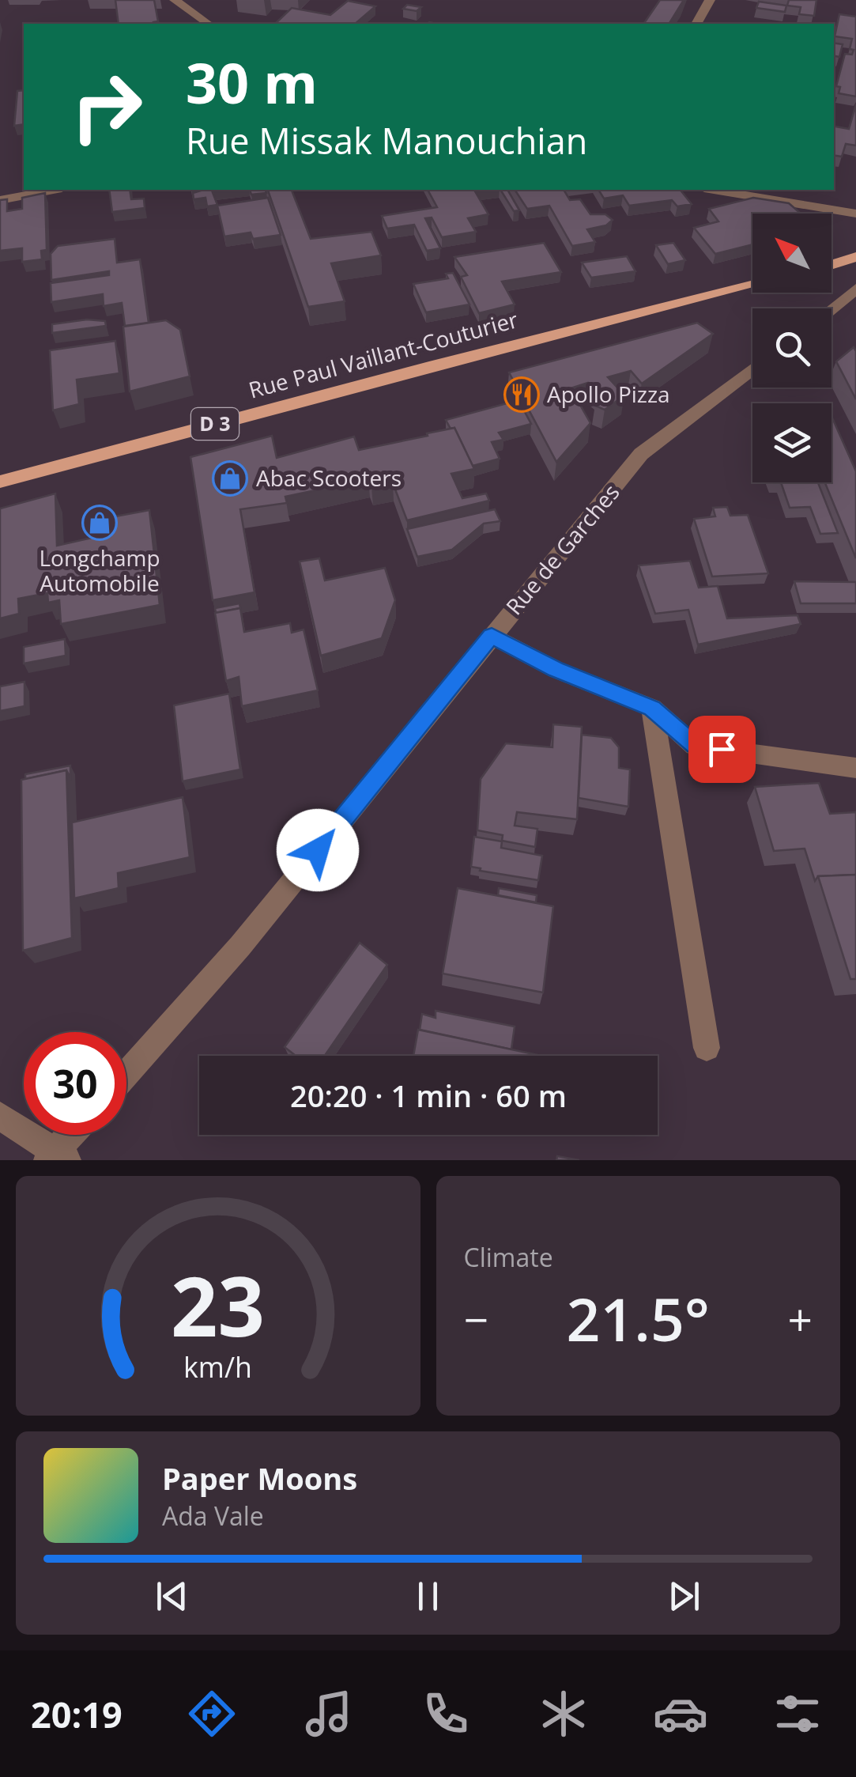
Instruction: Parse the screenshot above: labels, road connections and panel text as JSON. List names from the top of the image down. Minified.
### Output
{"streets":{"main road":["Rue Paul Vaillant-Couturier","D 3"],"street":["Rue de Garches"]},"places":{"restaurant":["Apollo Pizza"],"shop":["Abac Scooters","Longchamp Automobile"]},"north":"top left","page":{"turn":["30 m","Rue Missak Manouchian"],"limit":"30","trip":"20:20 · 1 min · 60 m","tile":"Climate","heat":["−","21.5°","+"],"song":["Paper Moons","Ada Vale"],"tabs":"20:19","gauge":["23","km/h"]}}
